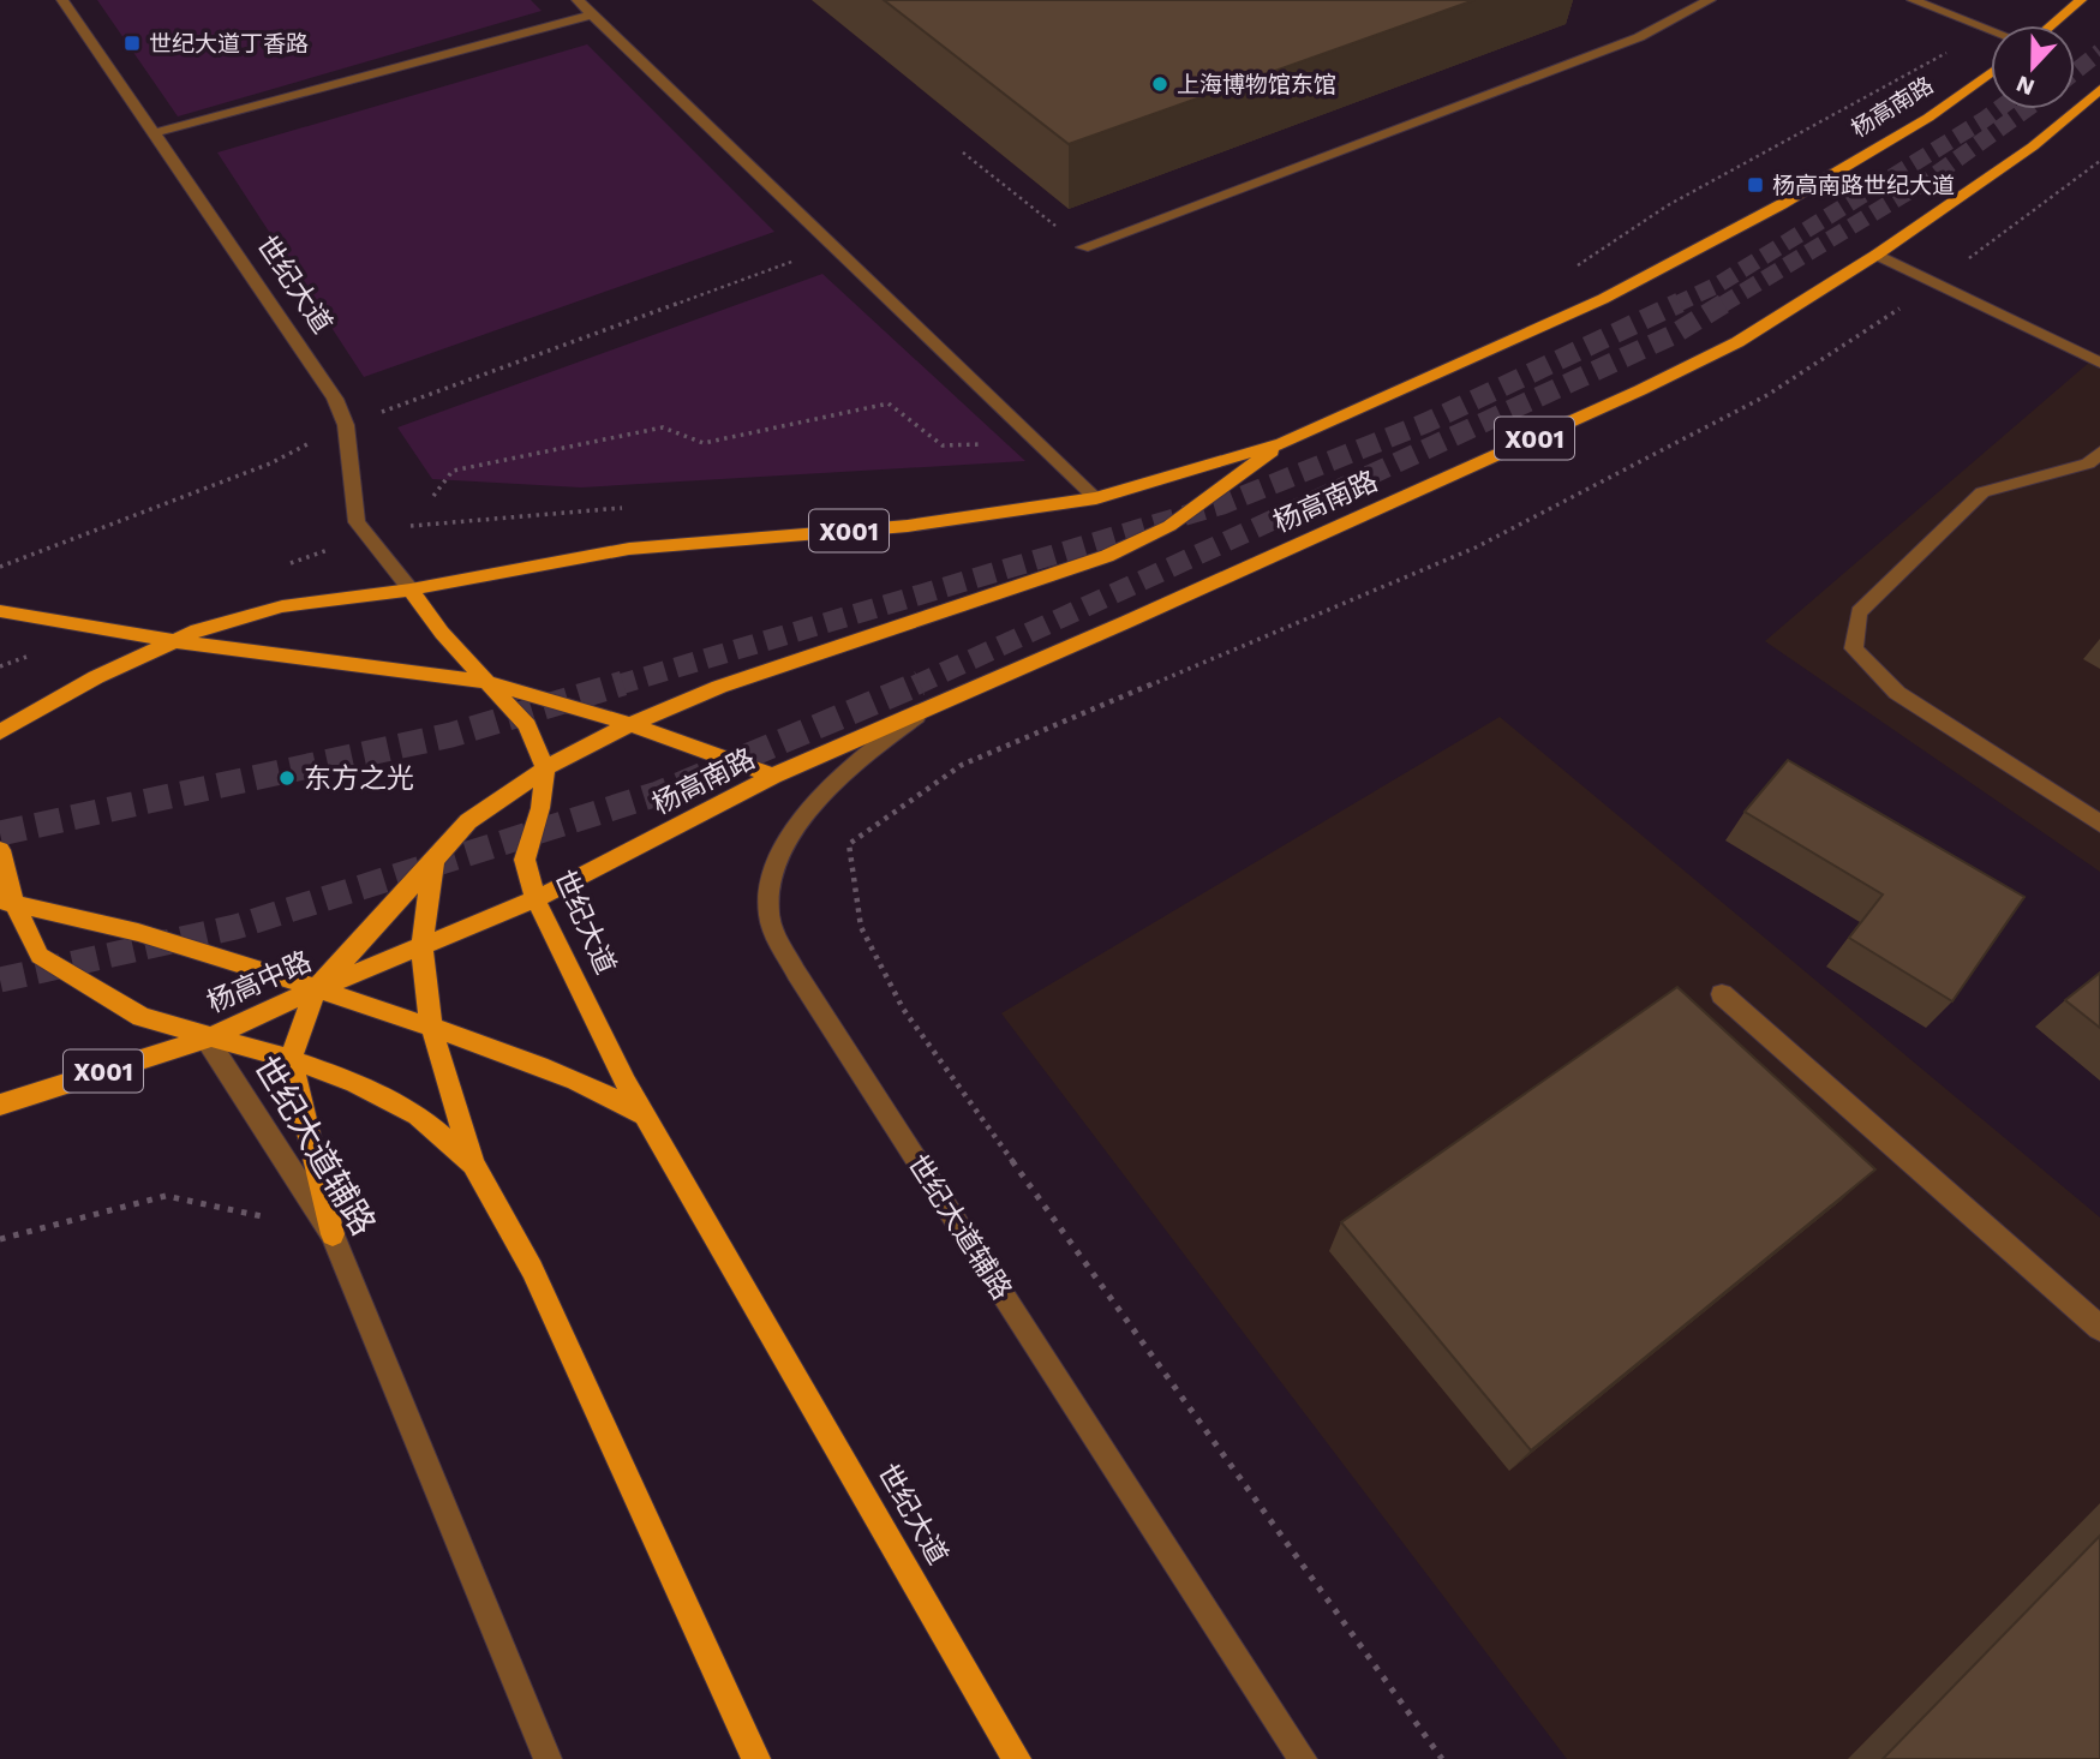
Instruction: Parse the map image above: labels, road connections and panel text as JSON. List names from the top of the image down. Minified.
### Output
{"streets":{"main road":["杨高南路","世纪大道","X001","杨高中路"],"street":["世纪大道辅路"]},"crossings":[["杨高南路","世纪大道"],["杨高南路","X001"],["杨高南路","杨高中路"],["杨高南路","世纪大道辅路"],["世纪大道","X001"],["世纪大道","杨高中路"],["杨高中路","世纪大道辅路"]],"places":{"transit":["世纪大道丁香路","杨高南路世纪大道"],"other":["上海博物馆东馆","东方之光"]},"north":"bottom"}
